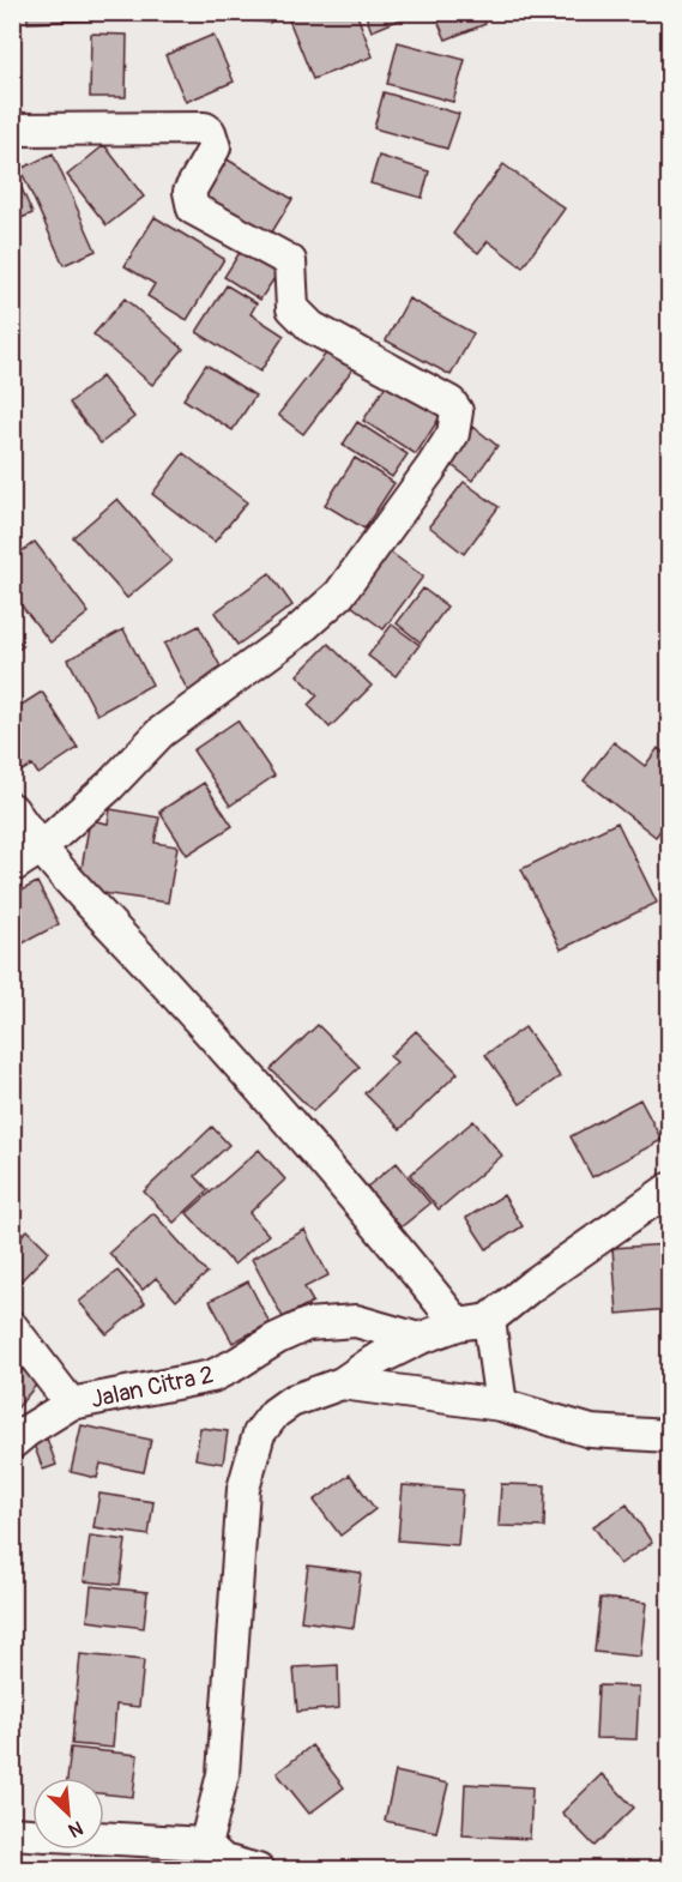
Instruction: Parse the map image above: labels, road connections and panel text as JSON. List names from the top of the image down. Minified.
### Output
{"streets":{"street":["Jalan Citra 2"]},"north":"bottom right"}
